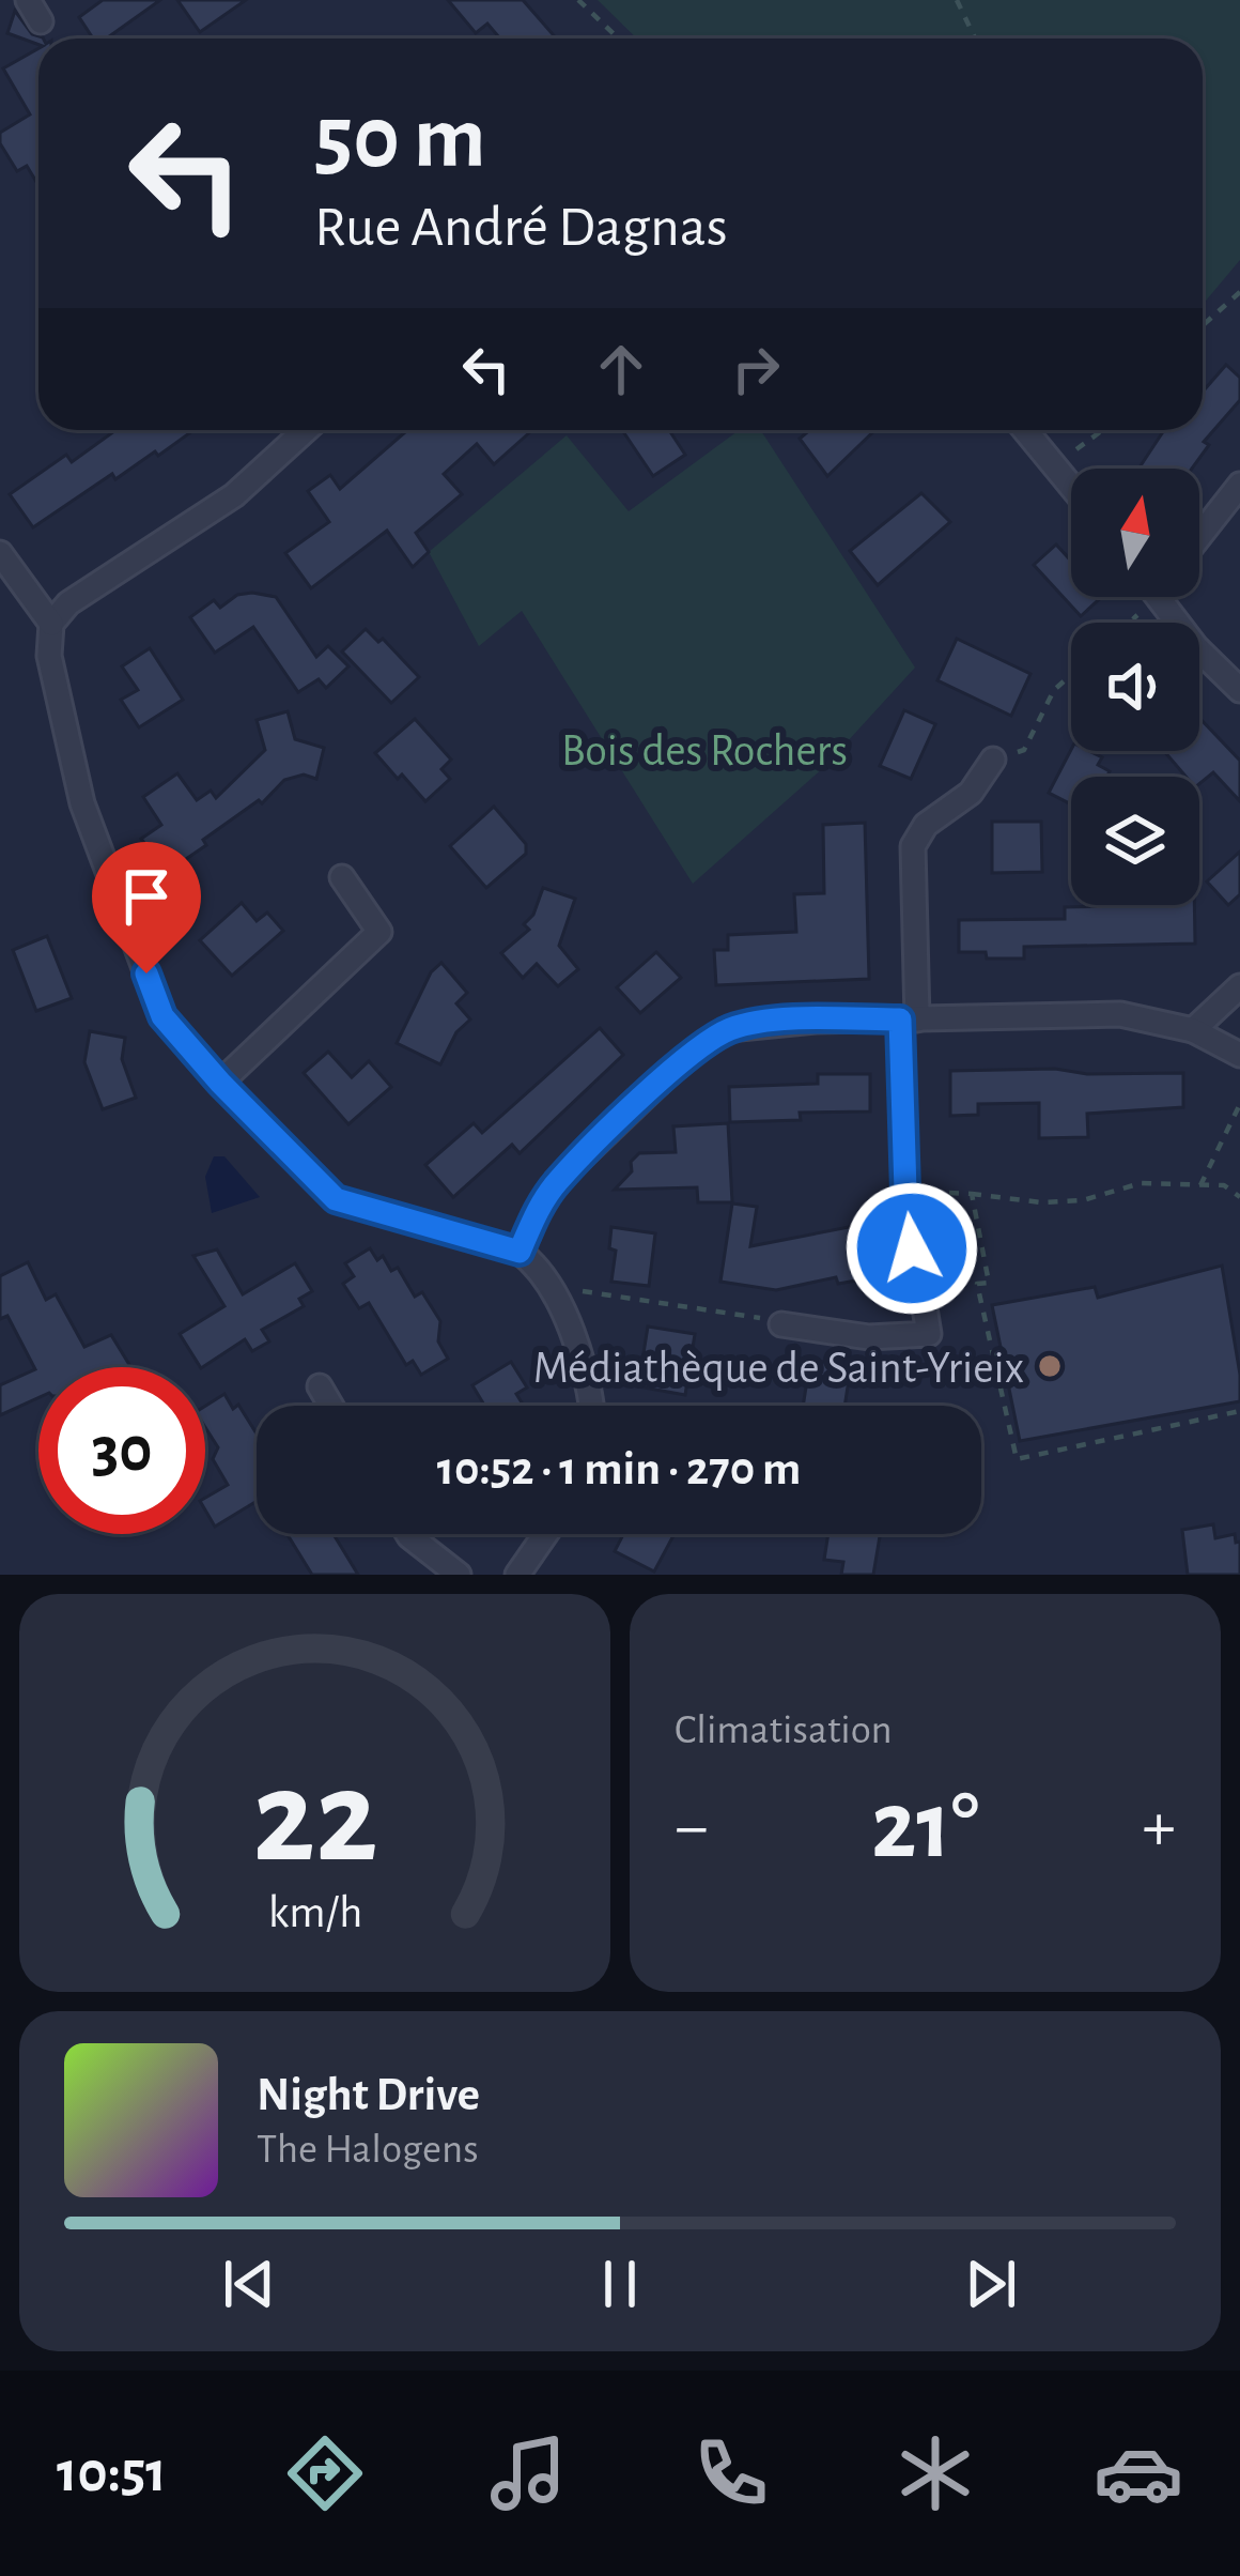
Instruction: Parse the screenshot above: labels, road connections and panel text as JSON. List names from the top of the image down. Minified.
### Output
{"parks":["Bois des Rochers"],"places":["Médiathèque de Saint-Yrieix"],"north":"top","page":{"turn":["50 m","Rue André Dagnas"],"limit":"30","trip":"10:52 · 1 min · 270 m","tile":"Climatisation","heat":["−","21°","+"],"song":["Night Drive","The Halogens"],"tabs":"10:51","gauge":["22","km/h"]}}
